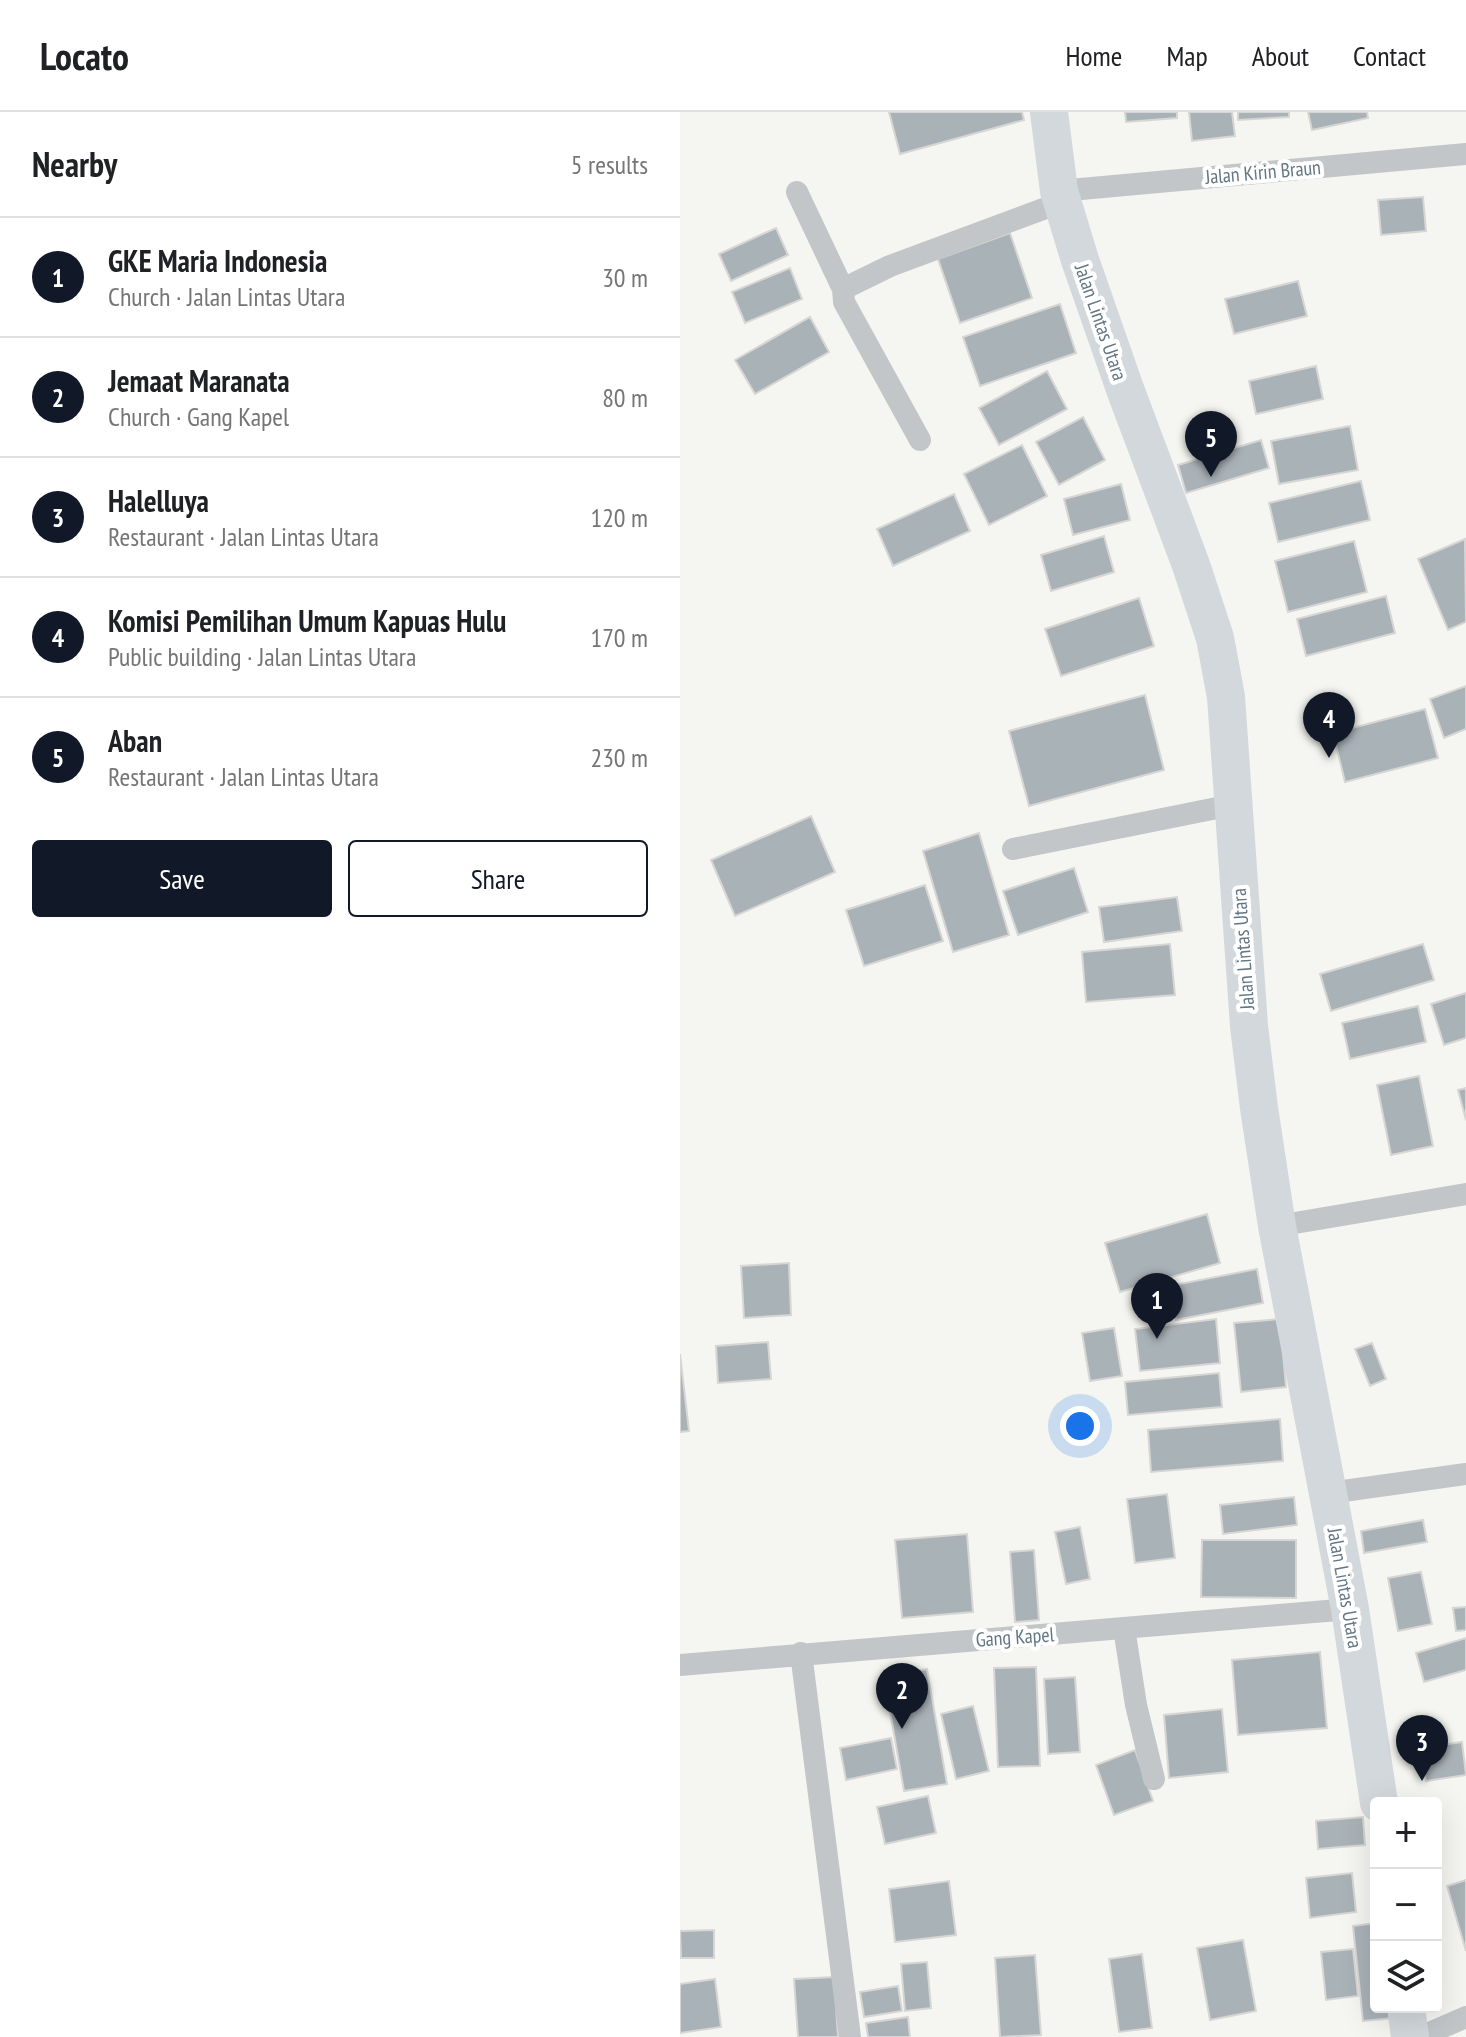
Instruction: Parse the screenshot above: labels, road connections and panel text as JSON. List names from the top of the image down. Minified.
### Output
{"streets":{"highway":["Jalan Lintas Utara"],"street":["Jalan Kirin Braun","Gang Kapel"]},"crossings":[["Jalan Kirin Braun","Jalan Lintas Utara"],["Jalan Lintas Utara","Gang Kapel"]],"page":{"header":"Locato","nav":["Home","Map","About","Contact"],"heading":["Nearby","5 results"],"list":[{"mark":"1","name":"GKE Maria Indonesia","note":"Church · Jalan Lintas Utara","value":"30 m"},{"mark":"2","name":"Jemaat Maranata","note":"Church · Gang Kapel","value":"80 m"},{"mark":"3","name":"Halelluya","note":"Restaurant · Jalan Lintas Utara","value":"120 m"},{"mark":"4","name":"Komisi Pemilihan Umum Kapuas Hulu","note":"Public building · Jalan Lintas Utara","value":"170 m"},{"mark":"5","name":"Aban","note":"Restaurant · Jalan Lintas Utara","value":"230 m"}],"pins":["5","4","1","2","3"],"buttons":["Save","Share"],"map_buttons":["+","−"]}}
